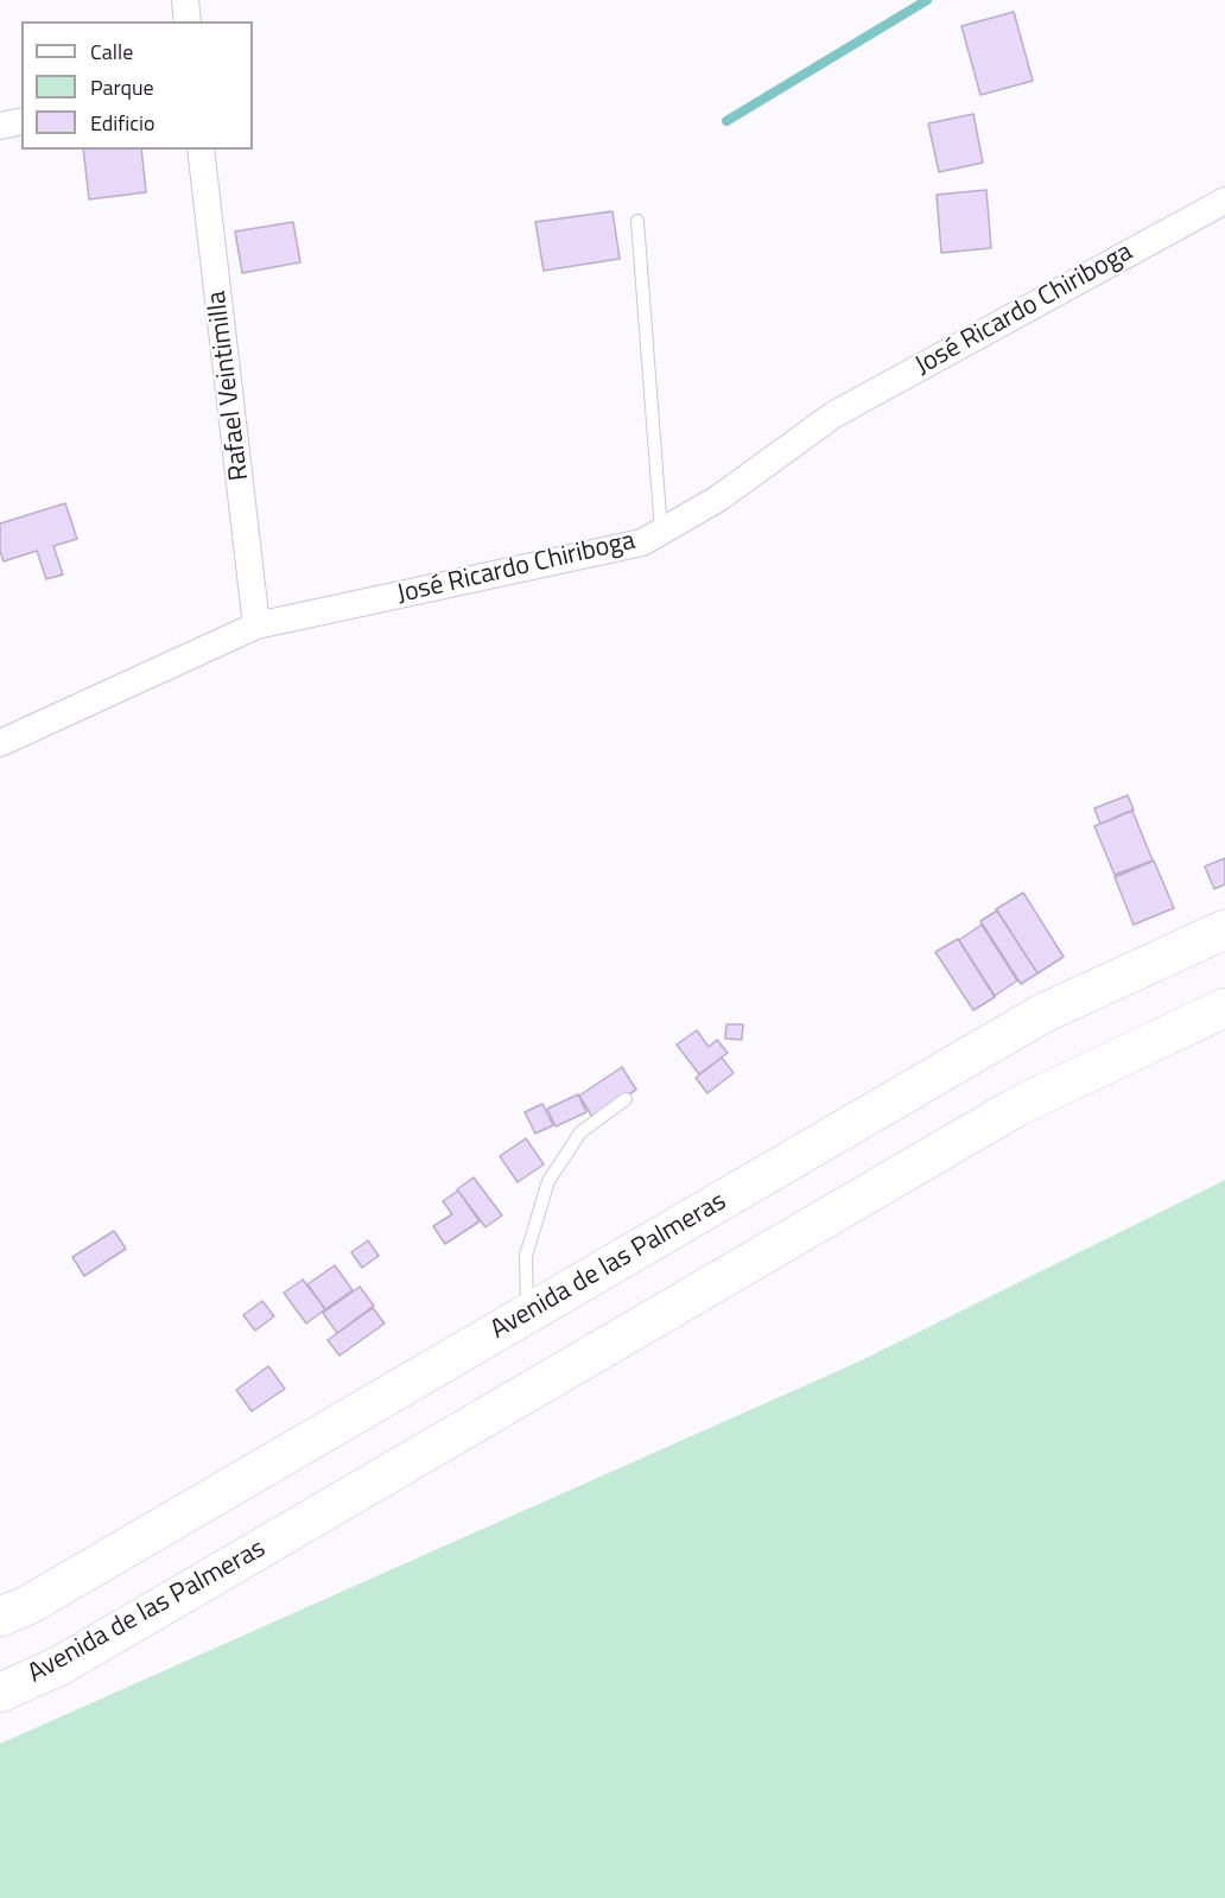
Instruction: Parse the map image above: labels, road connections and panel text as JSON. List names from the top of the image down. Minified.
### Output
{"streets":{"main road":["Avenida de las Palmeras"],"street":["José Ricardo Chiriboga","Rafael Veintimilla"]},"crossings":[["José Ricardo Chiriboga","Rafael Veintimilla"]],"legend":["Calle","Parque","Edificio"]}
